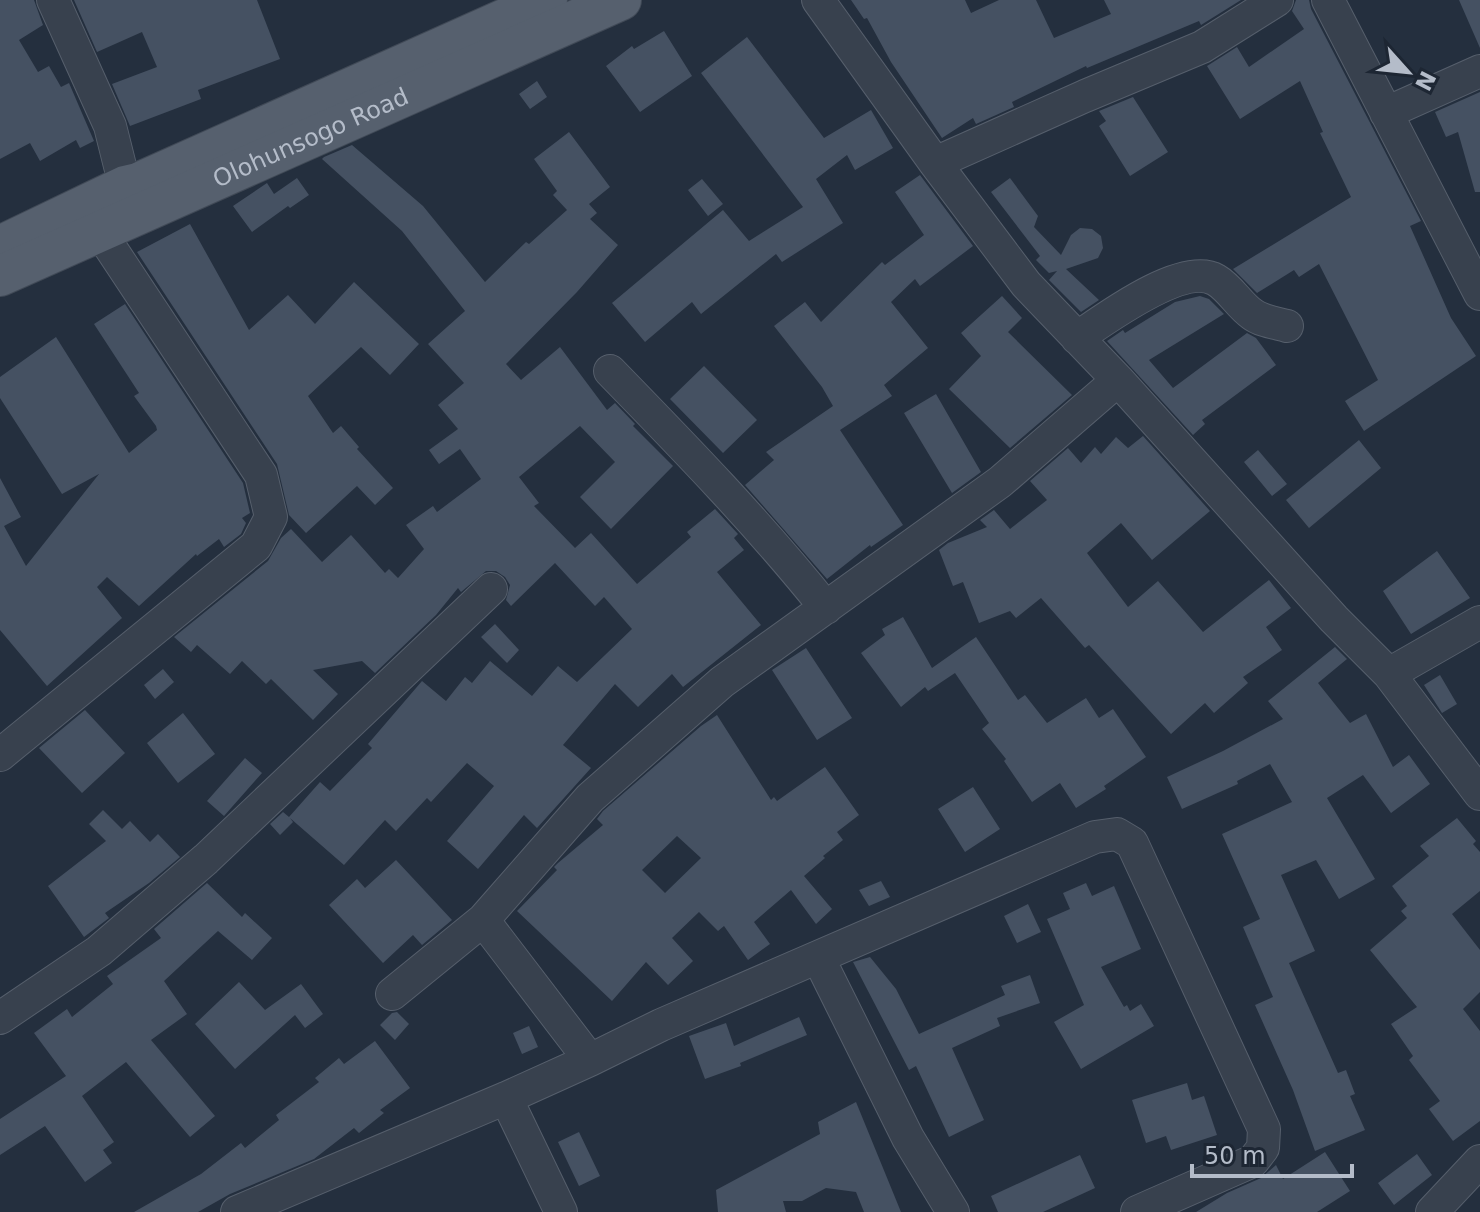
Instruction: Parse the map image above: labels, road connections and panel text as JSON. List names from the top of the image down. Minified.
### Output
{"streets":{"main road":["Olohunsogo Road"]},"scale_bar":"50 m","north":"bottom right"}
